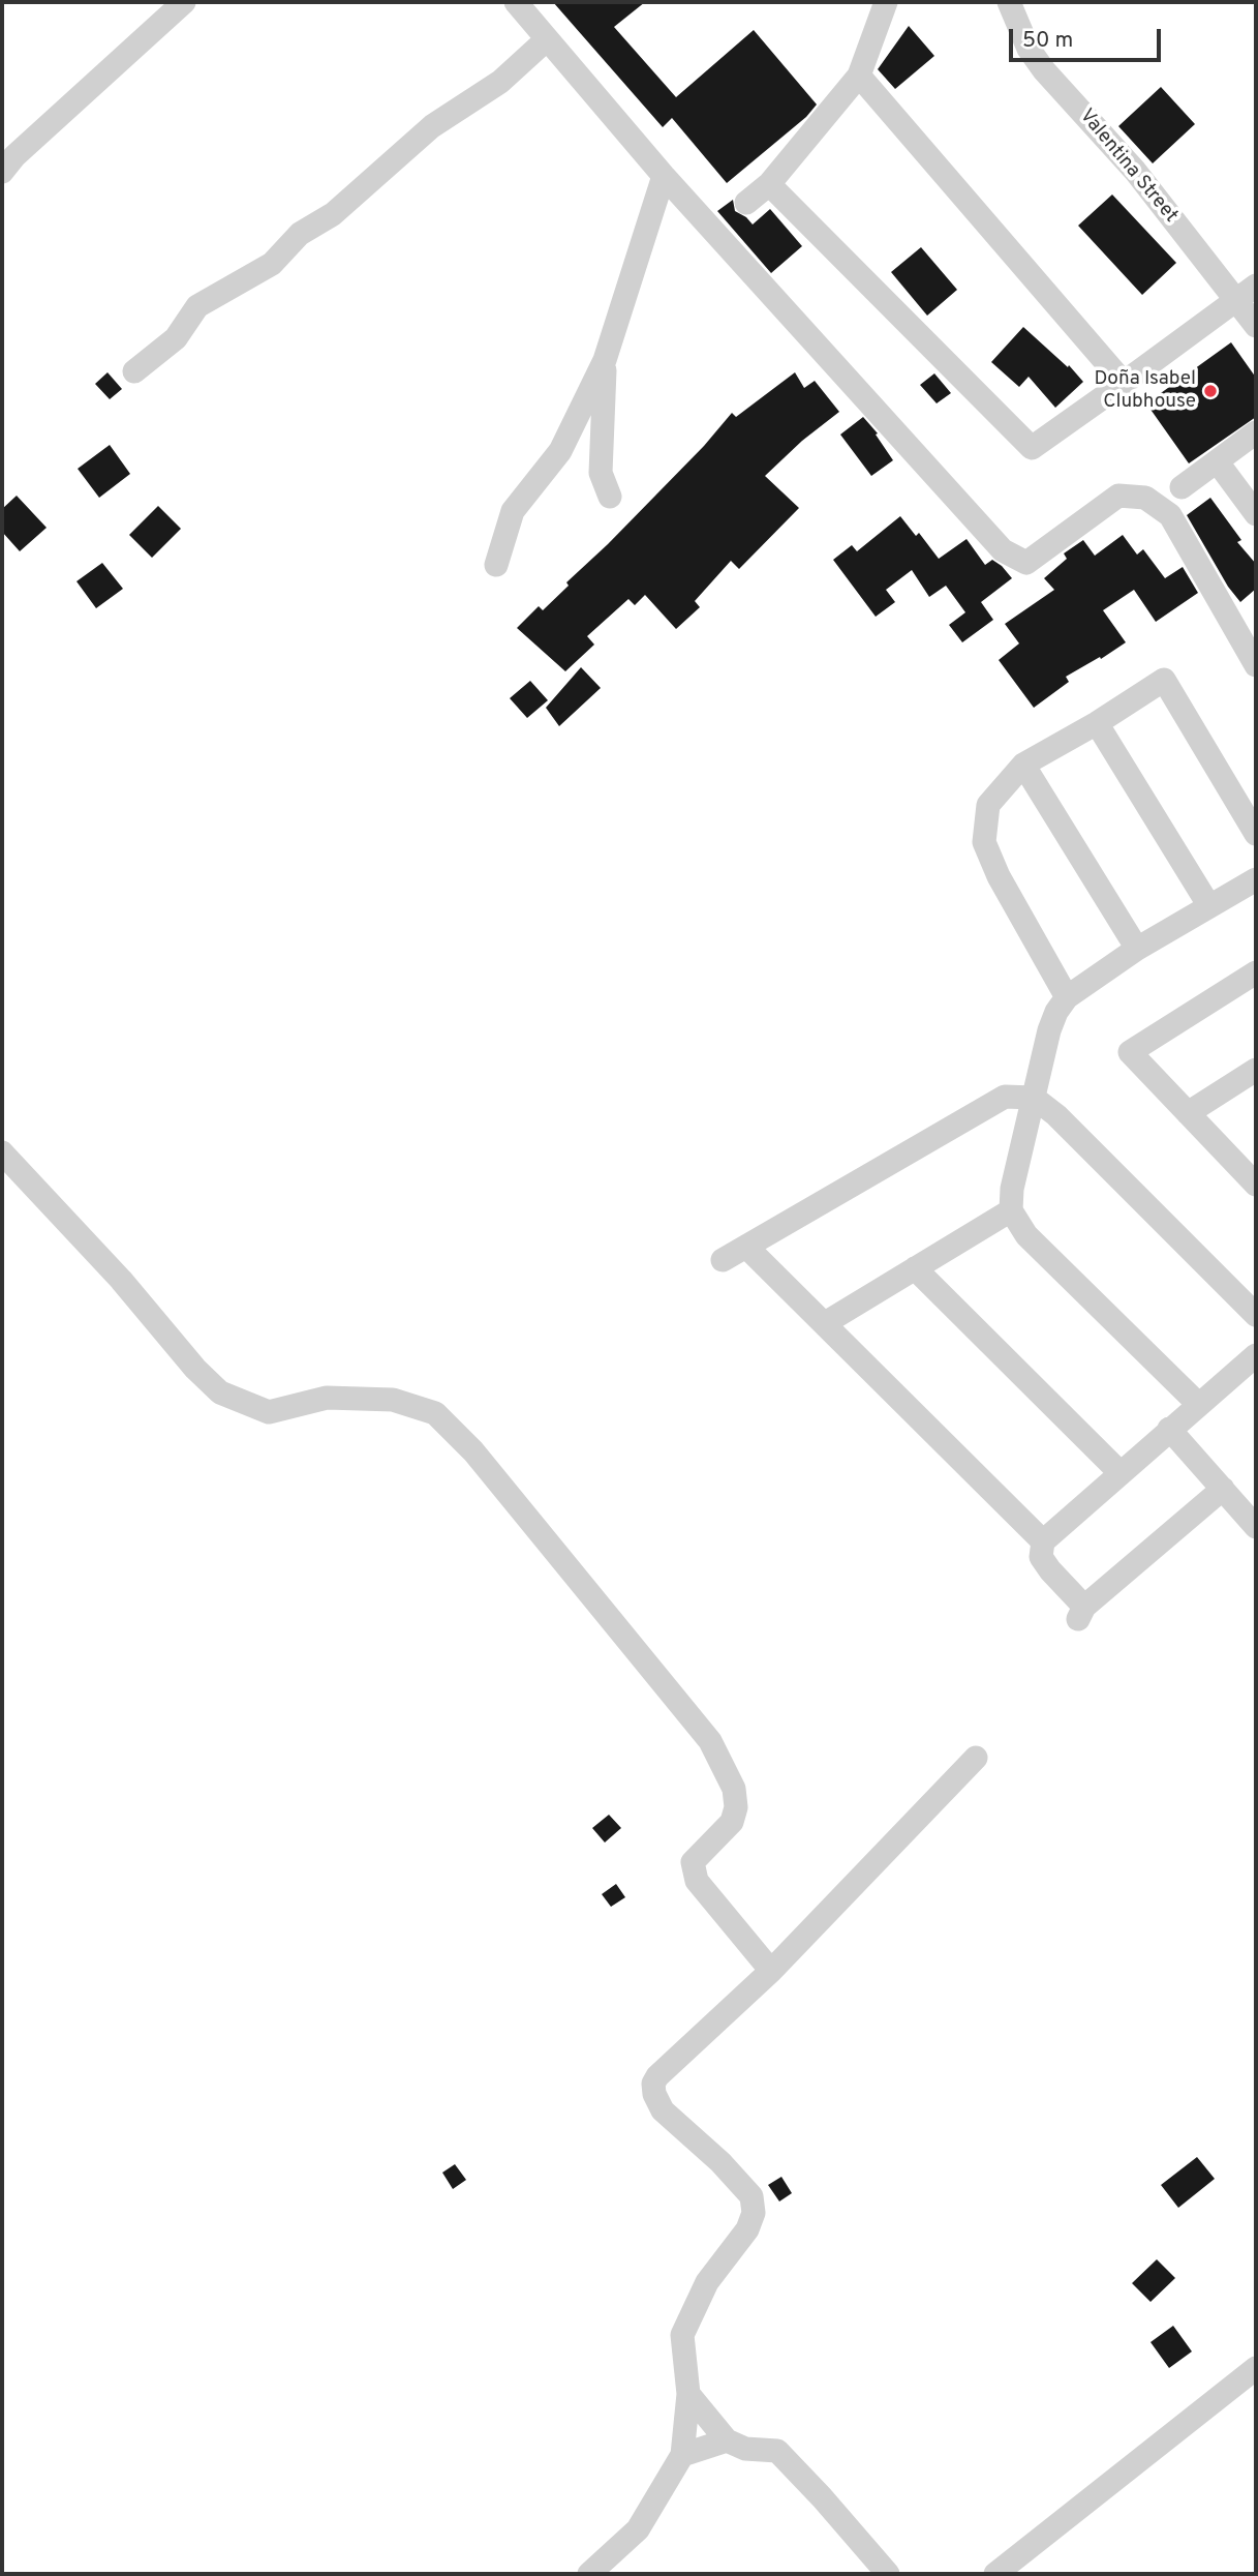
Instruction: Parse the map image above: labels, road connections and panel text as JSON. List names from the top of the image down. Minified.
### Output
{"streets":{"street":["Valentina Street"]},"places":["Doña Isabel Clubhouse"],"scale_bar":"50 m"}
